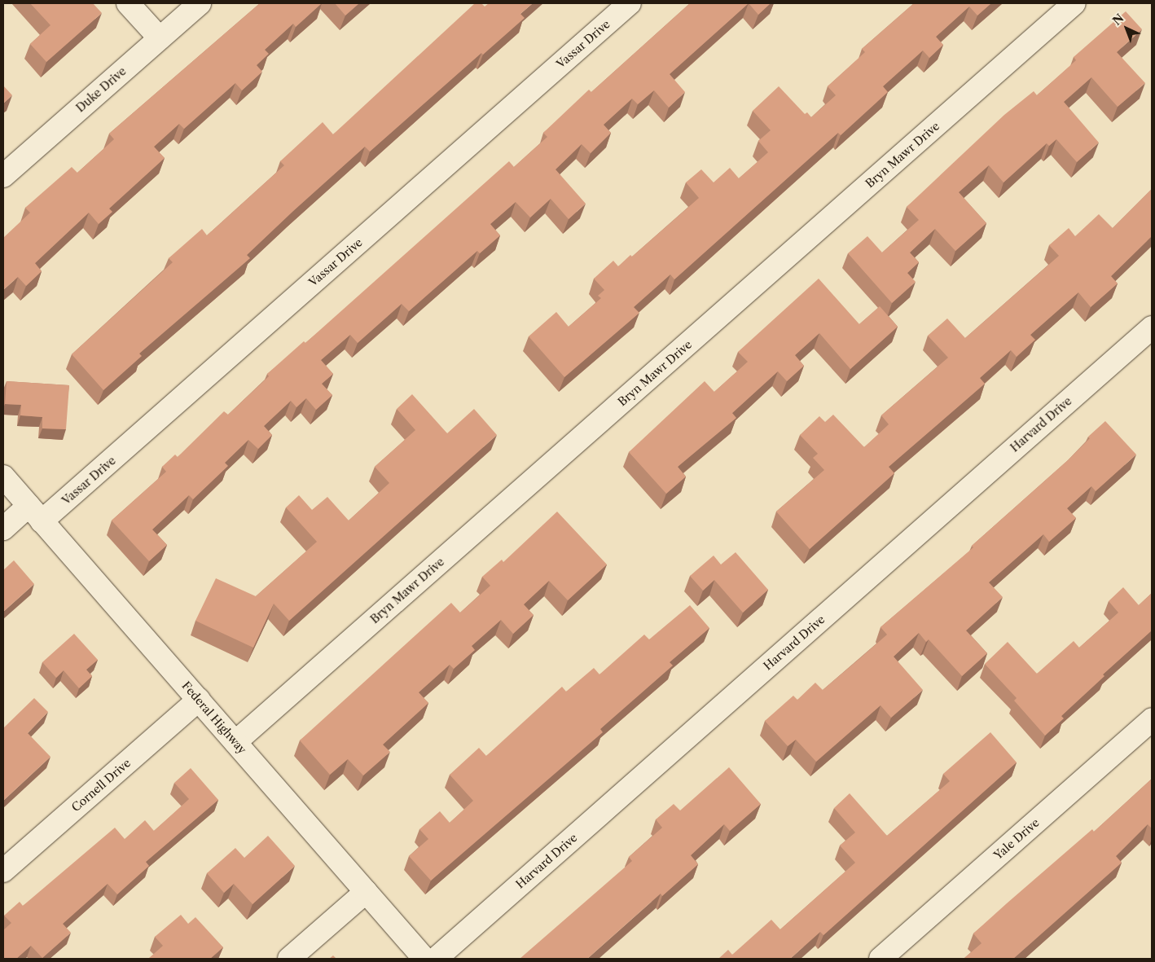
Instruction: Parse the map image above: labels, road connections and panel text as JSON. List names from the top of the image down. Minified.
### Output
{"streets":{"street":["Vassar Drive","Duke Drive","Bryn Mawr Drive","Harvard Drive","Federal Highway","Cornell Drive","Yale Drive"]},"crossings":[["Vassar Drive","Federal Highway"],["Bryn Mawr Drive","Federal Highway"],["Federal Highway","Cornell Drive"]],"north":"top left"}
